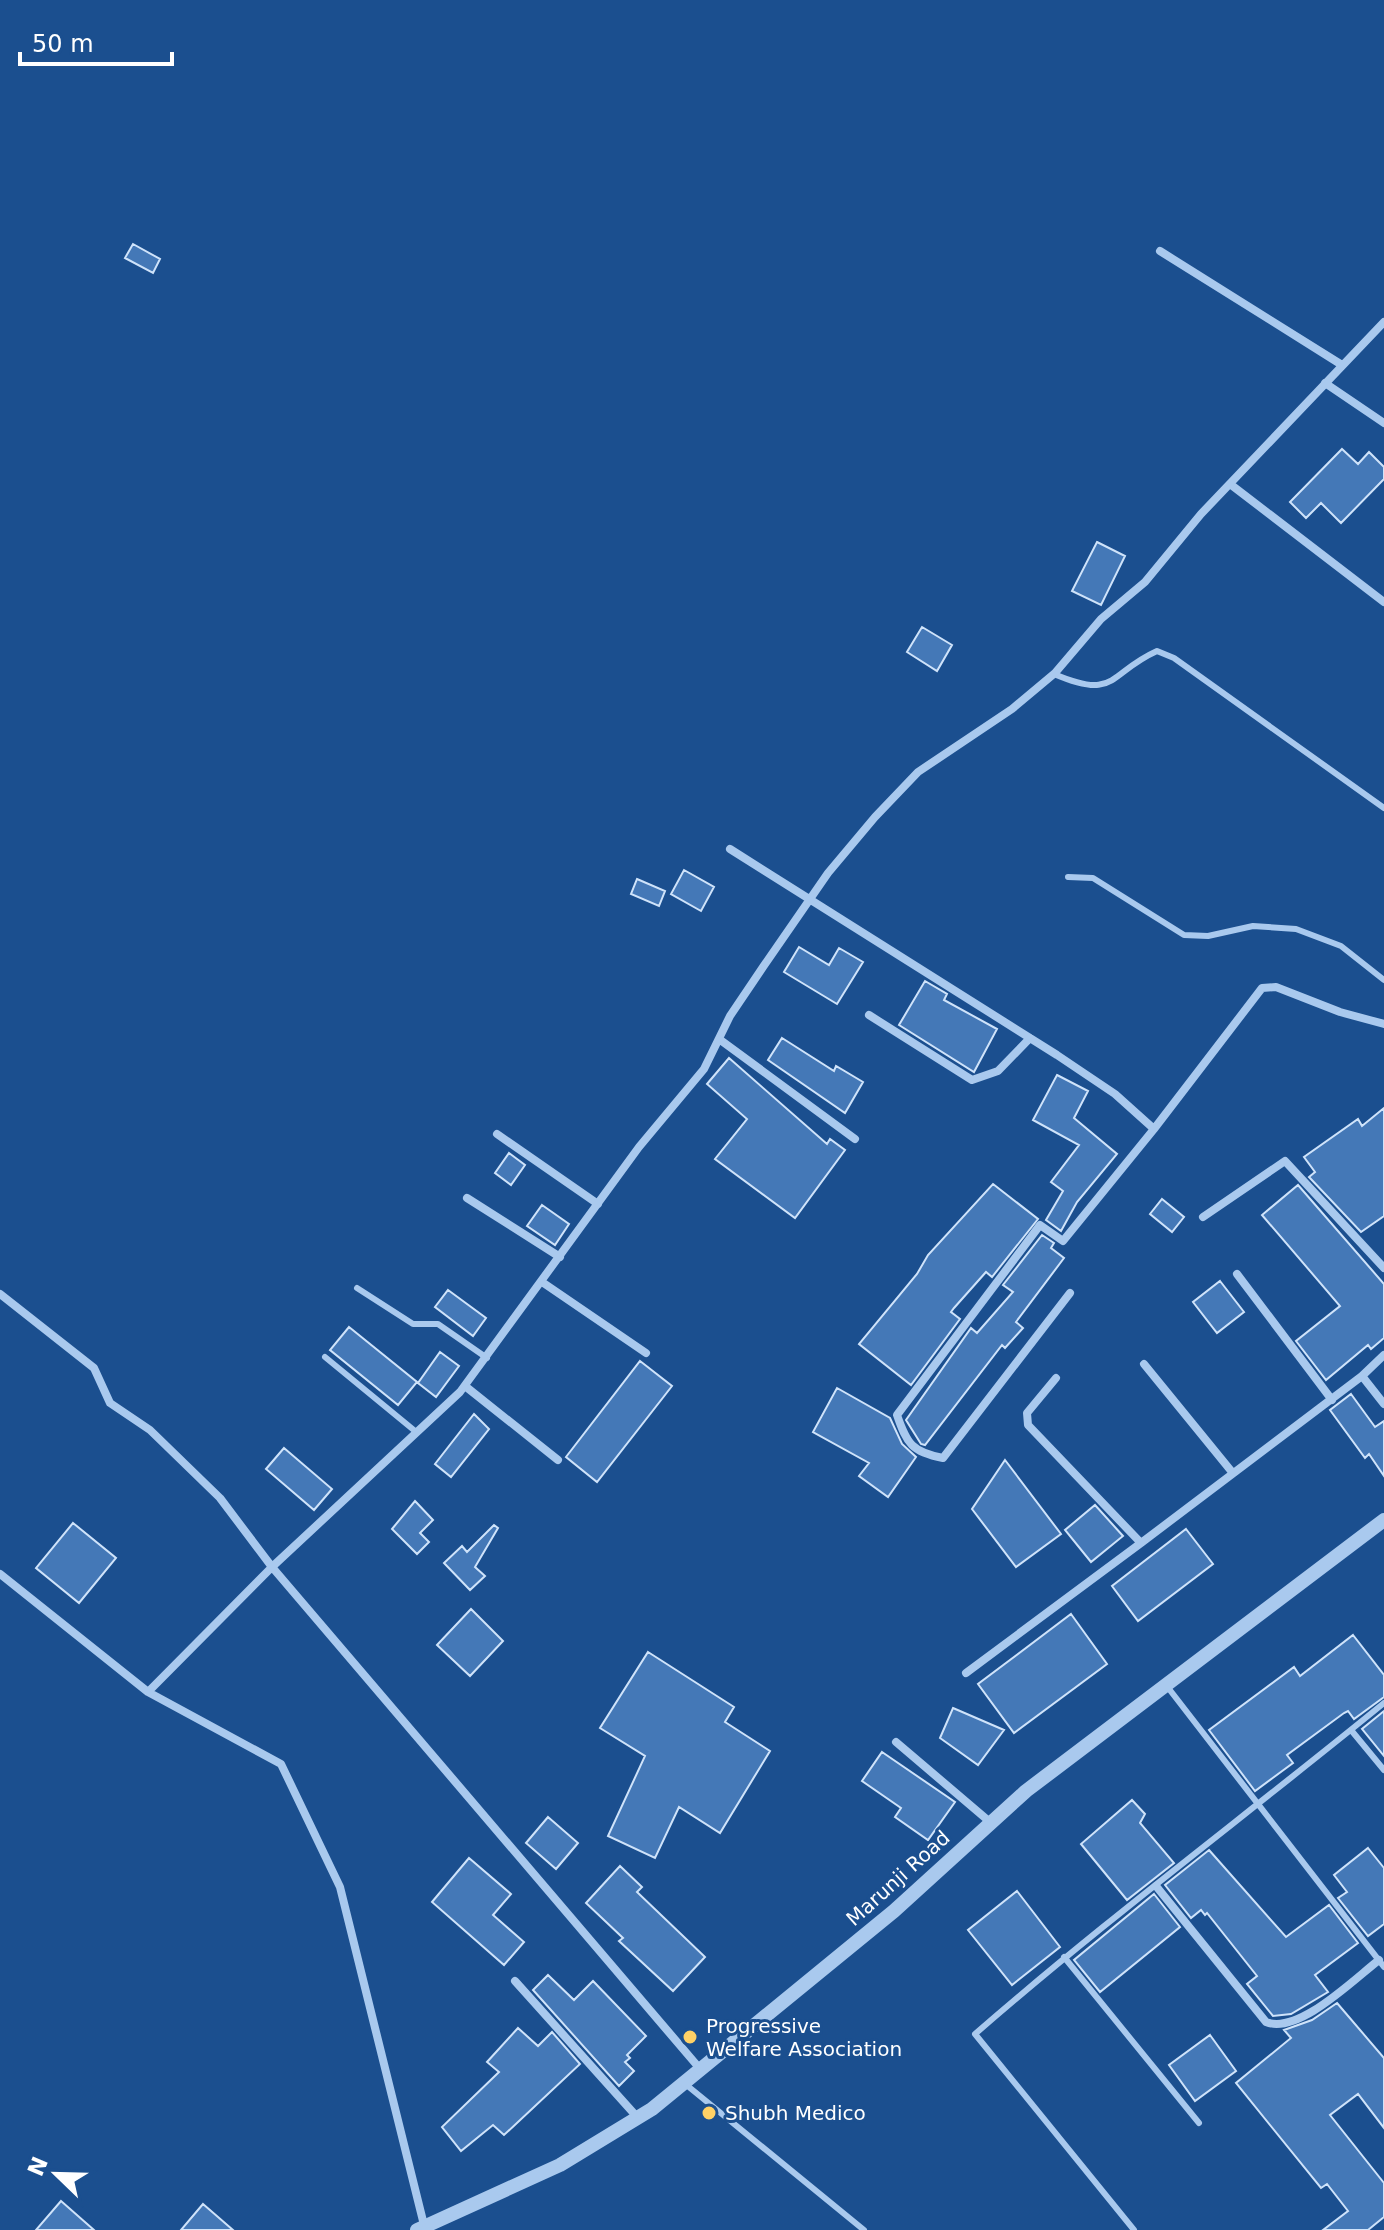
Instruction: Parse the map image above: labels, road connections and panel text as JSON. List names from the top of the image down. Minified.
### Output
{"streets":{"street":["Marunji Road"]},"places":["Progressive Welfare Association","Shubh Medico"],"scale_bar":"50 m","north":"top left"}
